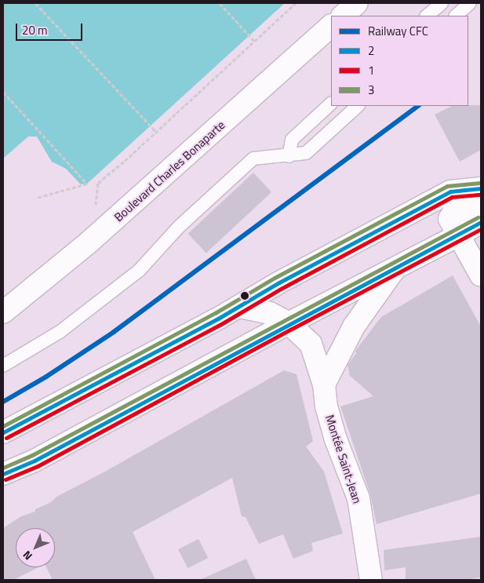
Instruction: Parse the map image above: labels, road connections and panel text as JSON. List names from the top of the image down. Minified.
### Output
{"streets":{"main road":["Boulevard Charles Bonaparte","Montée Saint-Jean"]},"lines":["rail line CFC","transit line 3","transit line 2","transit line 1"],"legend":["Railway CFC","2","1","3"],"scale_bar":"20 m","north":"bottom left"}
